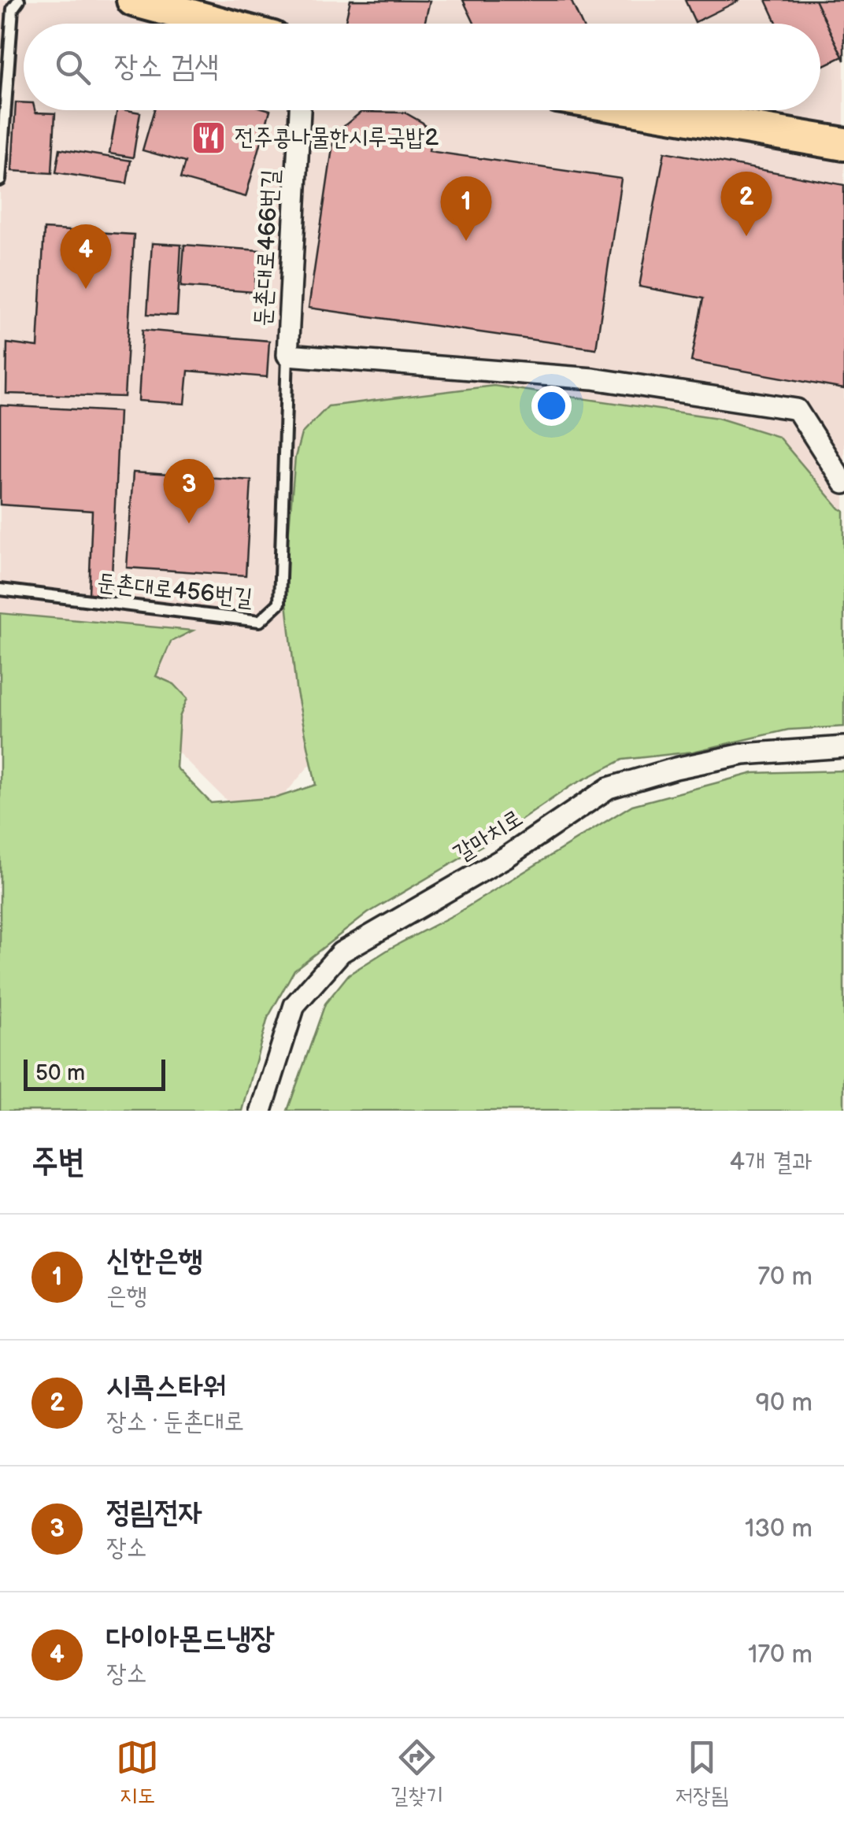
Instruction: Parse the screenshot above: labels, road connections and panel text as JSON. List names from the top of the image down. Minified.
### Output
{"streets":{"street":["둔촌대로466번길","갈마치로"],"lane":["둔촌대로456번길"]},"crossings":[["둔촌대로466번길","둔촌대로456번길"]],"places":{"restaurant":["전주콩나물한시루국밥2"]},"scale_bar":"50 m","page":{"search":"장소 검색","pins":["2","1","4","3"],"scale":"50 m","heading":["주변","4개 결과"],"list":[{"mark":"1","name":"신한은행","note":"은행","value":"70 m"},{"mark":"2","name":"시콕스타워","note":"장소 · 둔촌대로","value":"90 m"},{"mark":"3","name":"정림전자","note":"장소","value":"130 m"},{"mark":"4","name":"다이아몬드냉장","note":"장소","value":"170 m"}],"nav":["지도","길찾기","저장됨"]}}
